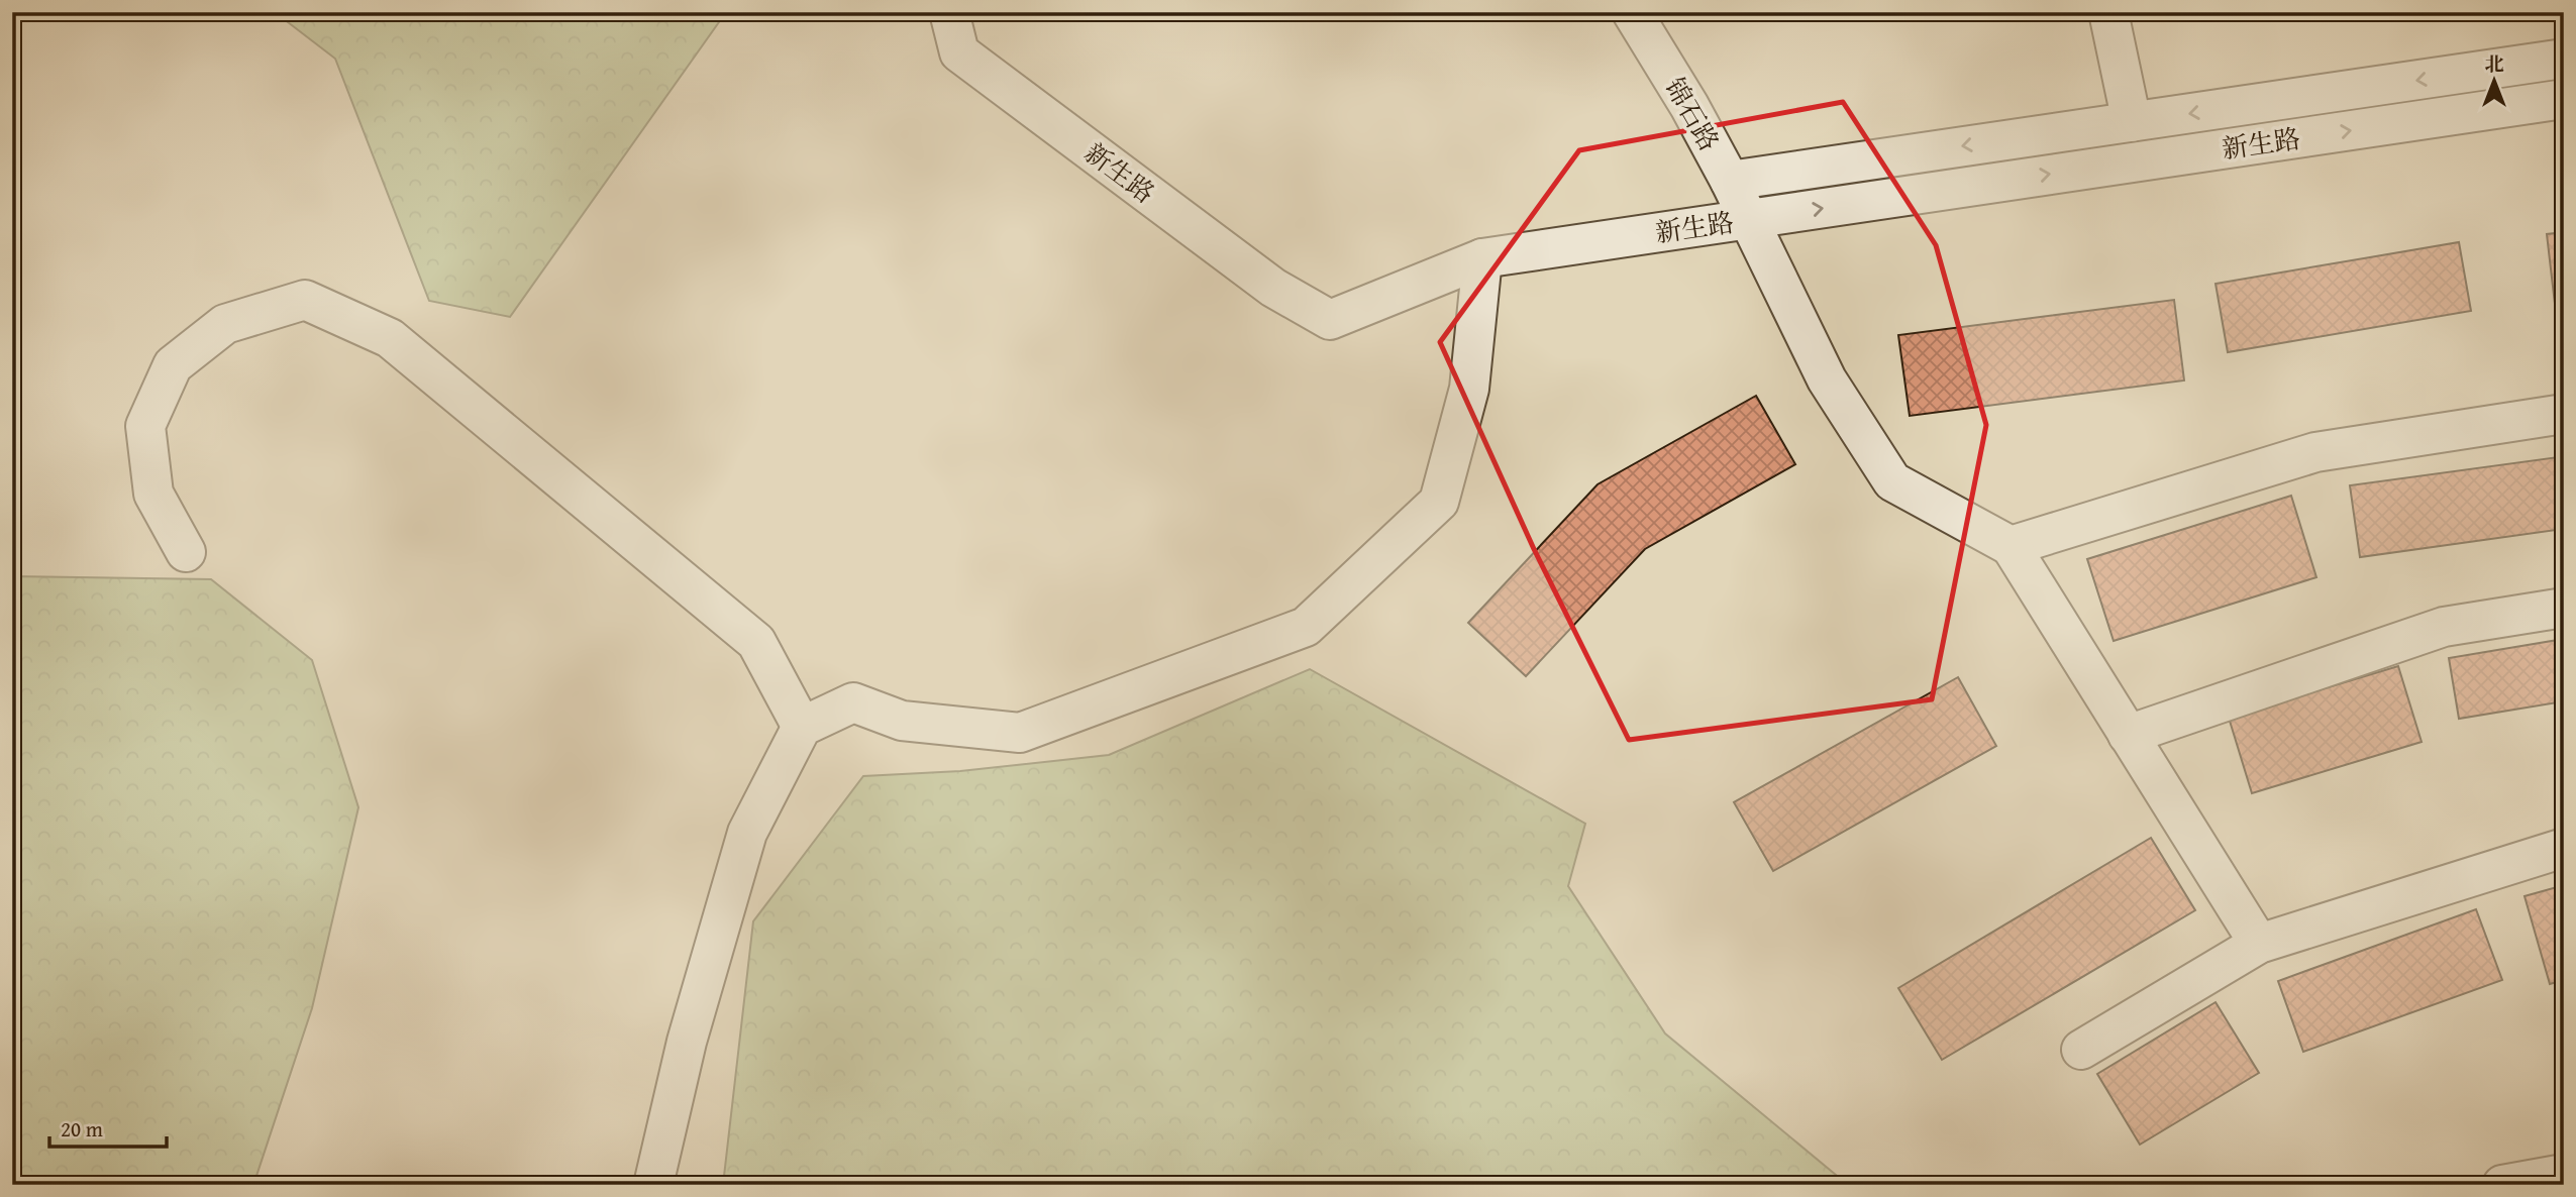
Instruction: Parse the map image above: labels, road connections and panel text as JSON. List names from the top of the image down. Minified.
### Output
{"streets":{"street":["锦石路","新生路"]},"crossings":[["锦石路","新生路"]],"scale_bar":"20 m","north":"top"}
